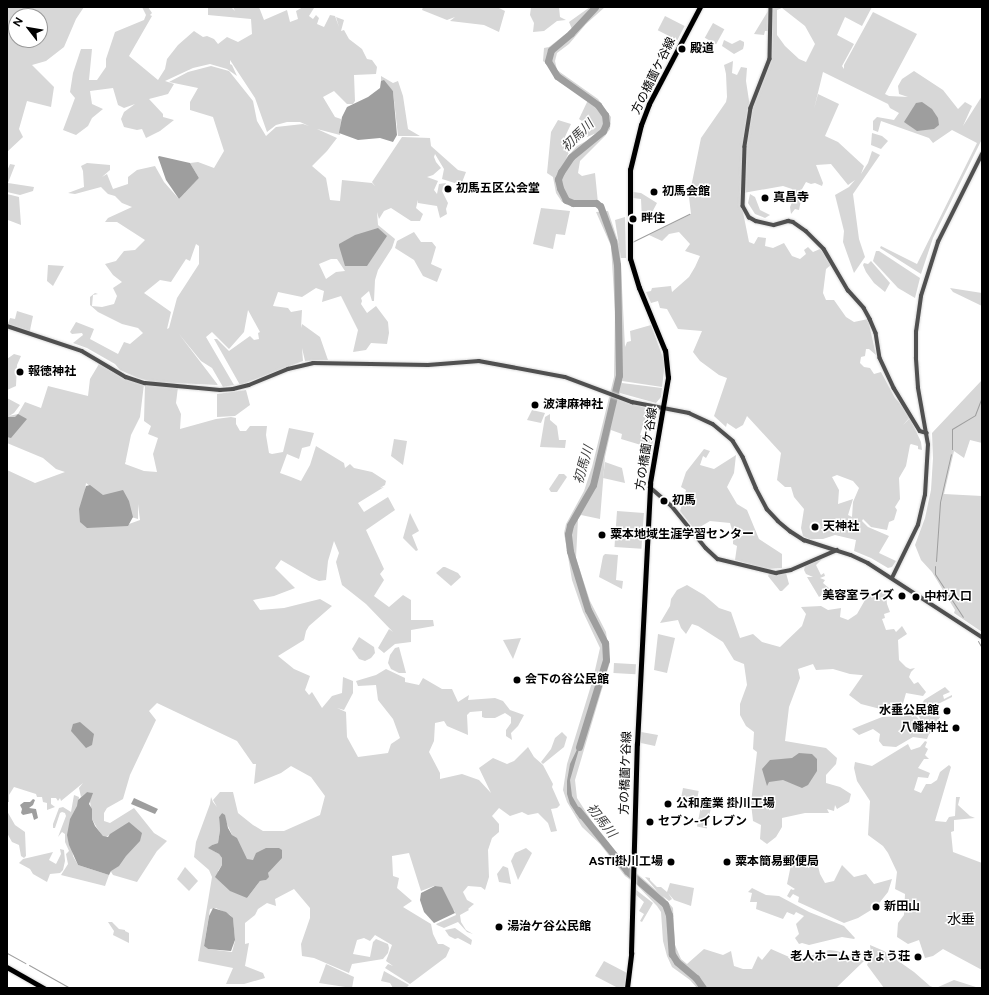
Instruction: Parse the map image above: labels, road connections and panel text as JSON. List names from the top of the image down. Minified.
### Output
{"streets":{"main road":["方の橋薗ケ谷線"]},"districts":["水垂"],"water":["初馬川"],"places":["殿道","初馬五区公会堂","初馬会館","真昌寺","畔住","報徳神社","波津麻神社","初馬","天神社","粟本地域生涯学習センター","美容室ライズ","中村入口","会下の谷公民館","水垂公民館","八幡神社","公和産業 掛川工場","セブン-イレブン","ASTI掛川工場","粟本簡易郵便局","新田山","湯治ケ谷公民館","老人ホームききょう荘"],"north":"top left"}
